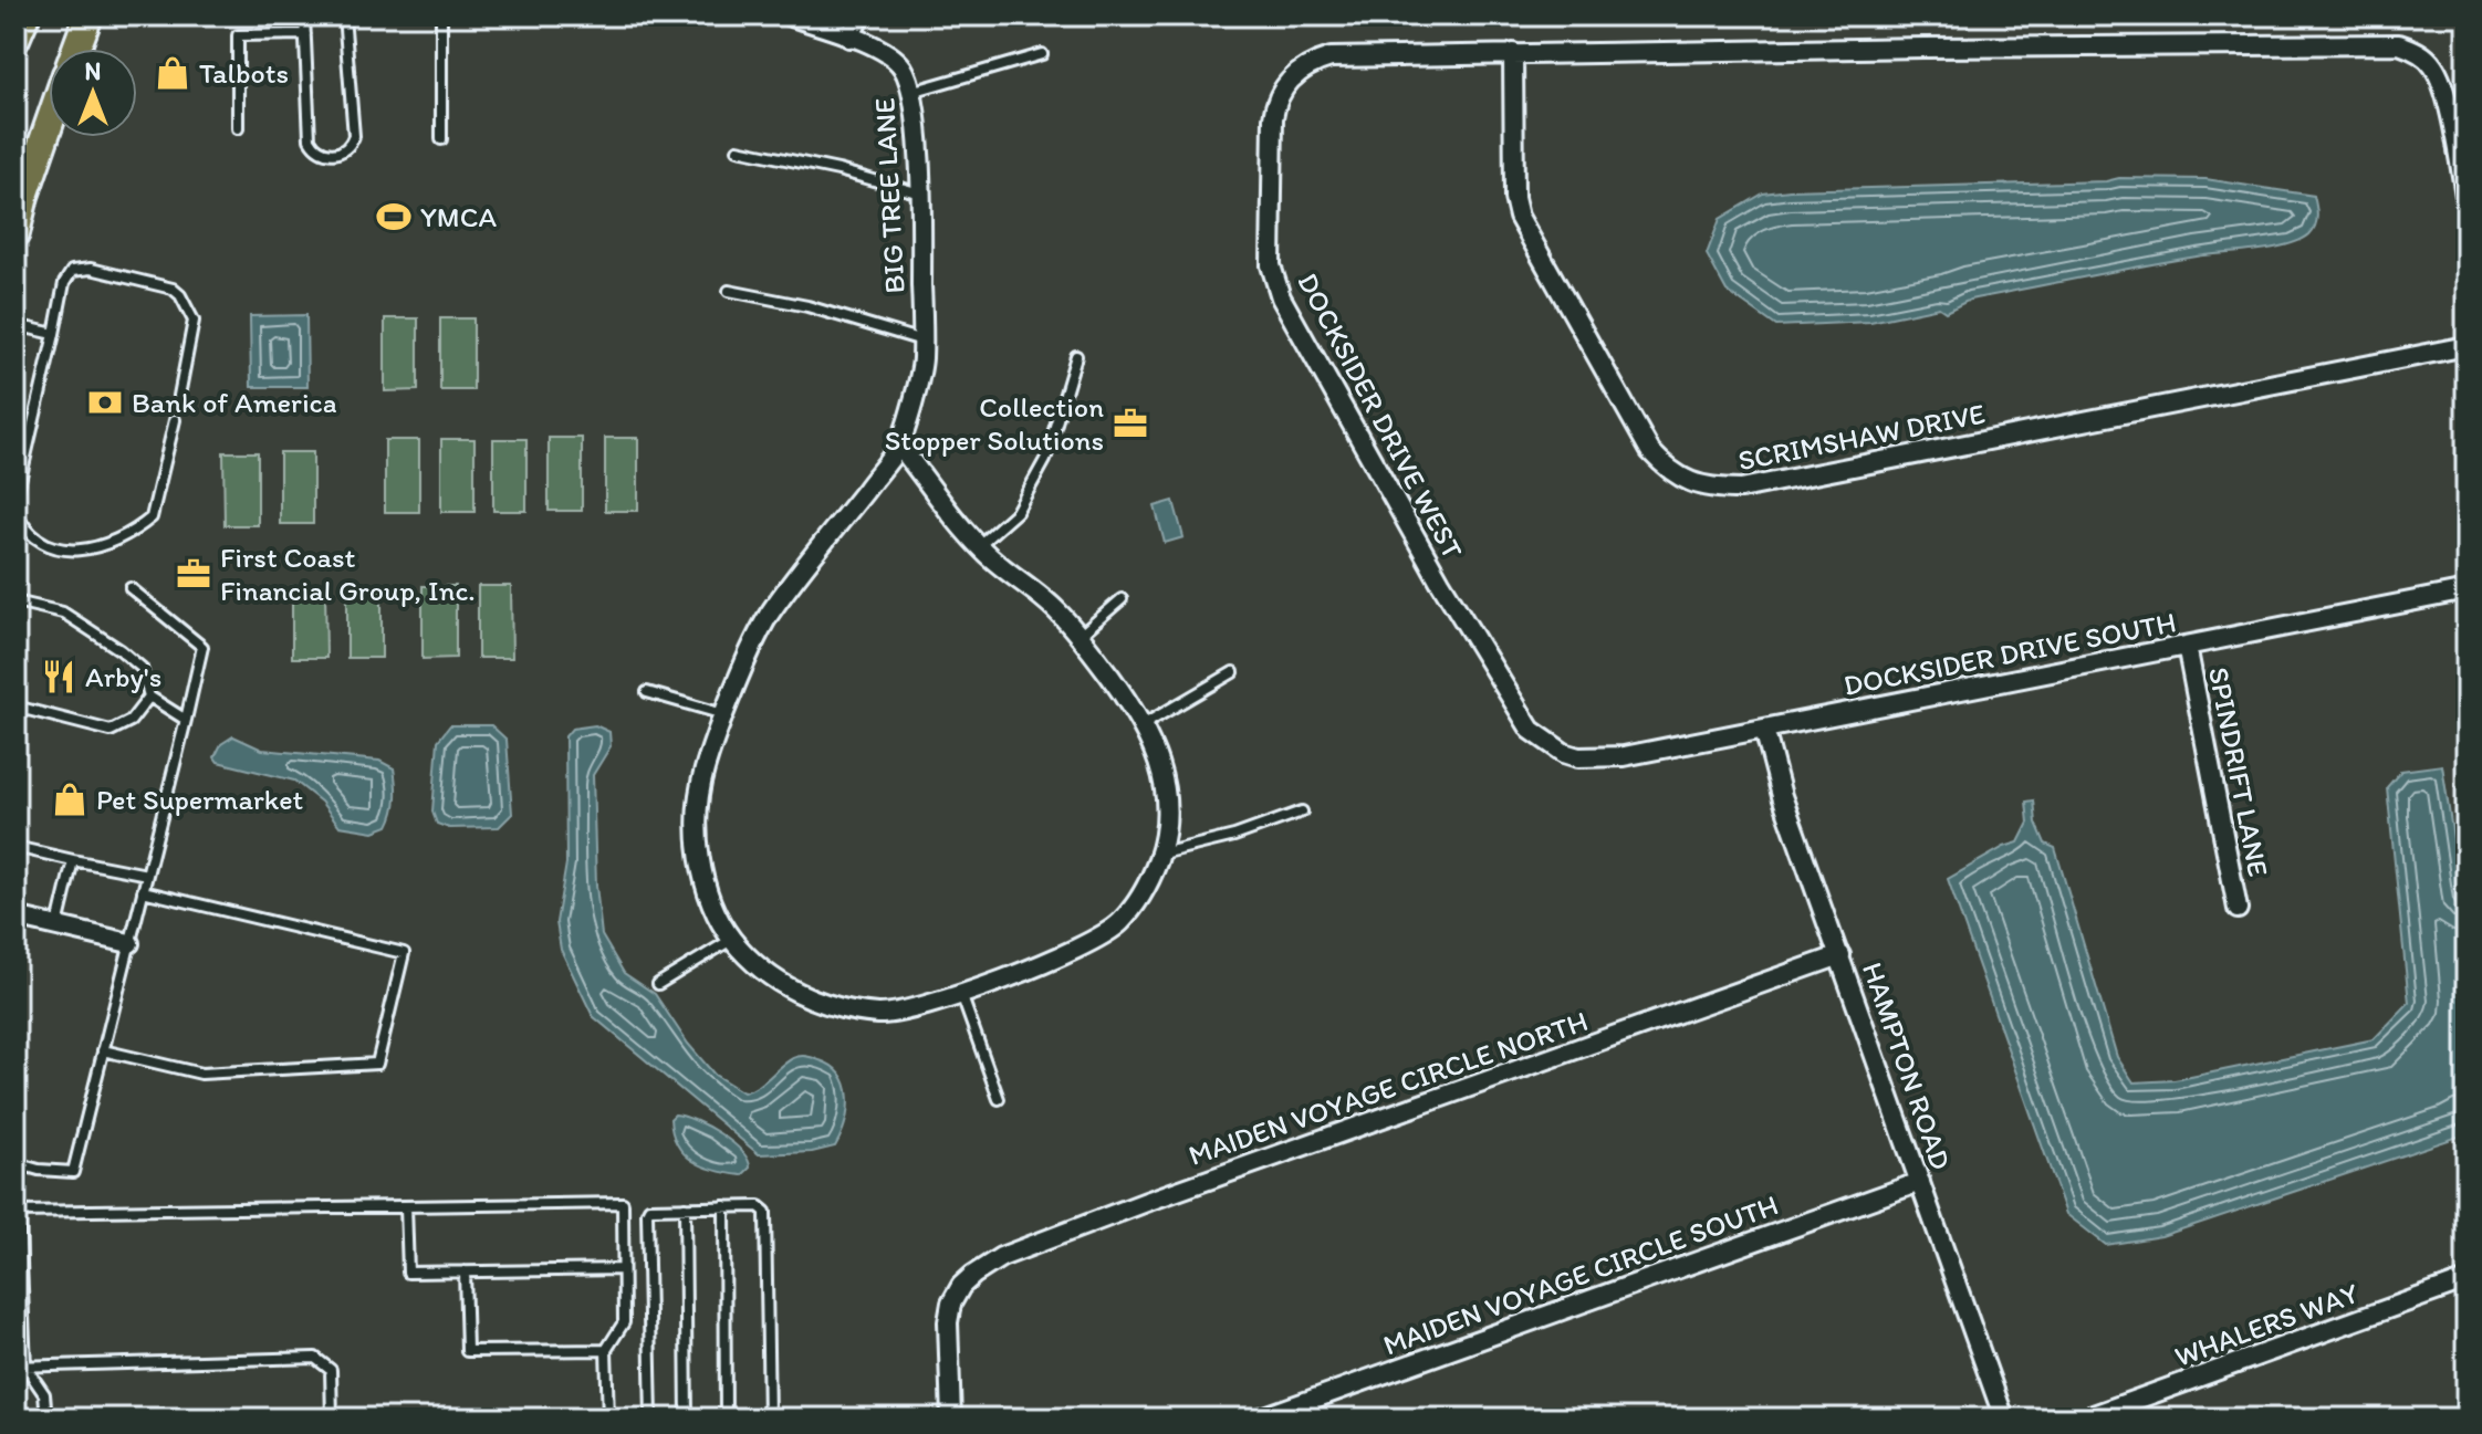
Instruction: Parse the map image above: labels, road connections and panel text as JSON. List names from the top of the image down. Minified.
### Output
{"streets":{"street":["BIG TREE LANE","DOCKSIDER DRIVE WEST","SCRIMSHAW DRIVE","DOCKSIDER DRIVE SOUTH","SPINDRIFT LANE","HAMPTON ROAD","MAIDEN VOYAGE CIRCLE NORTH","MAIDEN VOYAGE CIRCLE SOUTH","WHALERS WAY"]},"crossings":[["DOCKSIDER DRIVE WEST","SCRIMSHAW DRIVE"],["DOCKSIDER DRIVE WEST","DOCKSIDER DRIVE SOUTH"],["DOCKSIDER DRIVE SOUTH","SPINDRIFT LANE"],["DOCKSIDER DRIVE SOUTH","HAMPTON ROAD"],["HAMPTON ROAD","MAIDEN VOYAGE CIRCLE NORTH"],["HAMPTON ROAD","MAIDEN VOYAGE CIRCLE SOUTH"]],"places":{"shop":["Talbots","Pet Supermarket"],"sports":["YMCA"],"bank":["Bank of America"],"office":["Collection Stopper Solutions","First Coast Financial Group, Inc."],"restaurant":["Arby's"]},"north":"top"}
